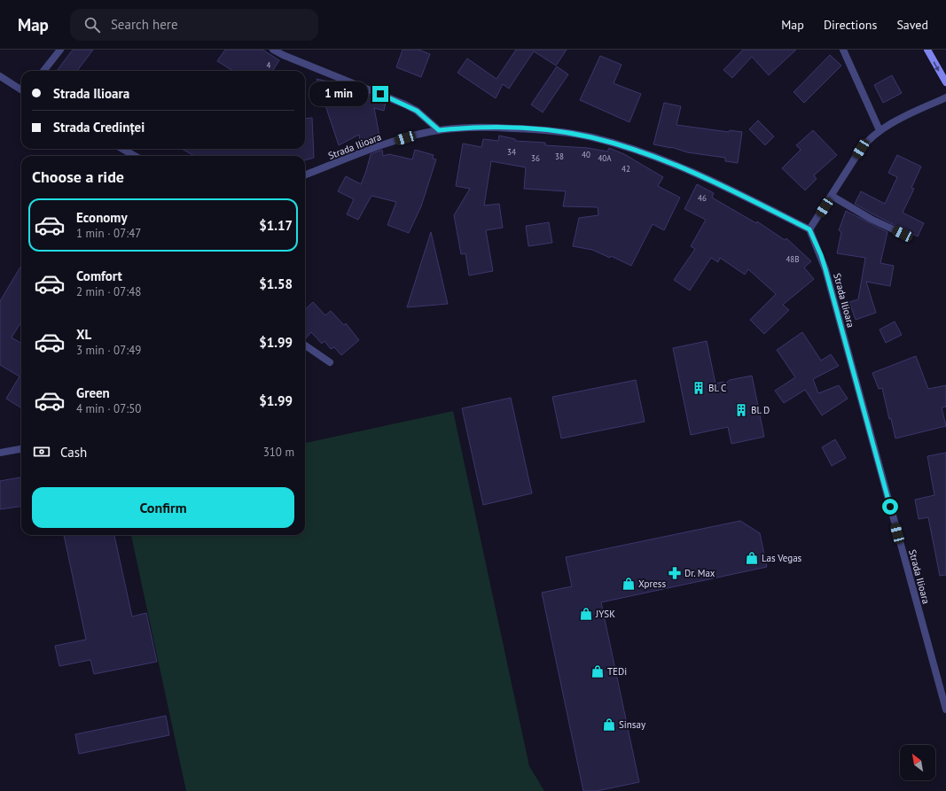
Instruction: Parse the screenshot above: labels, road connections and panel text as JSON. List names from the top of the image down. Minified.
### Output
{"streets":{"street":["Strada Ilioara"]},"places":{"building":["Bl. C","Bl. D"],"shop":["Las Vegas","Xpress","JYSK","TEDi","Sinsay"],"pharmacy":["Dr. Max"]},"house_numbers":["4","34","40","38","36","40A","42","46","48B"],"north":"top left","page":{"header":"Map","search":"Search here","nav":["Map","Directions","Saved"],"banner":["Strada Ilioara","Strada Credinței"],"bubble":"1 min","heading":"Choose a ride","list":[{"name":"Economy","note":"1 min · 07:47","value":"$1.17"},{"name":"Comfort","note":"2 min · 07:48","value":"$1.58"},{"name":"XL","note":"3 min · 07:49","value":"$1.99"},{"name":"Green","note":"4 min · 07:50","value":"$1.99"}],"pay":["Cash","310 m"],"buttons":"Confirm"}}
